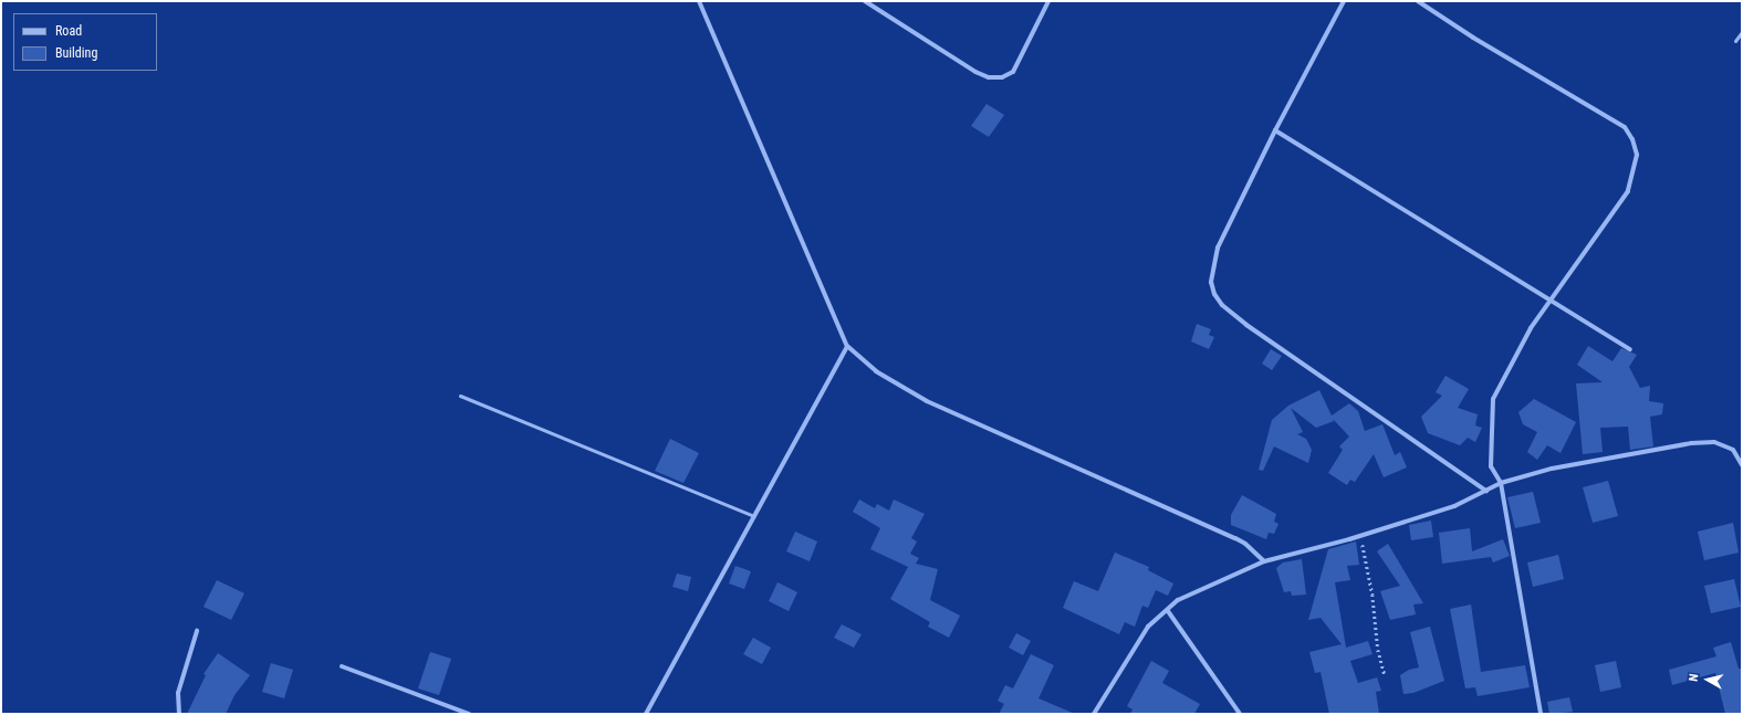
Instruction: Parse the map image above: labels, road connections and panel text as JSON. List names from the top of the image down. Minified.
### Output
{"legend":["Road","Building"],"north":"left"}
